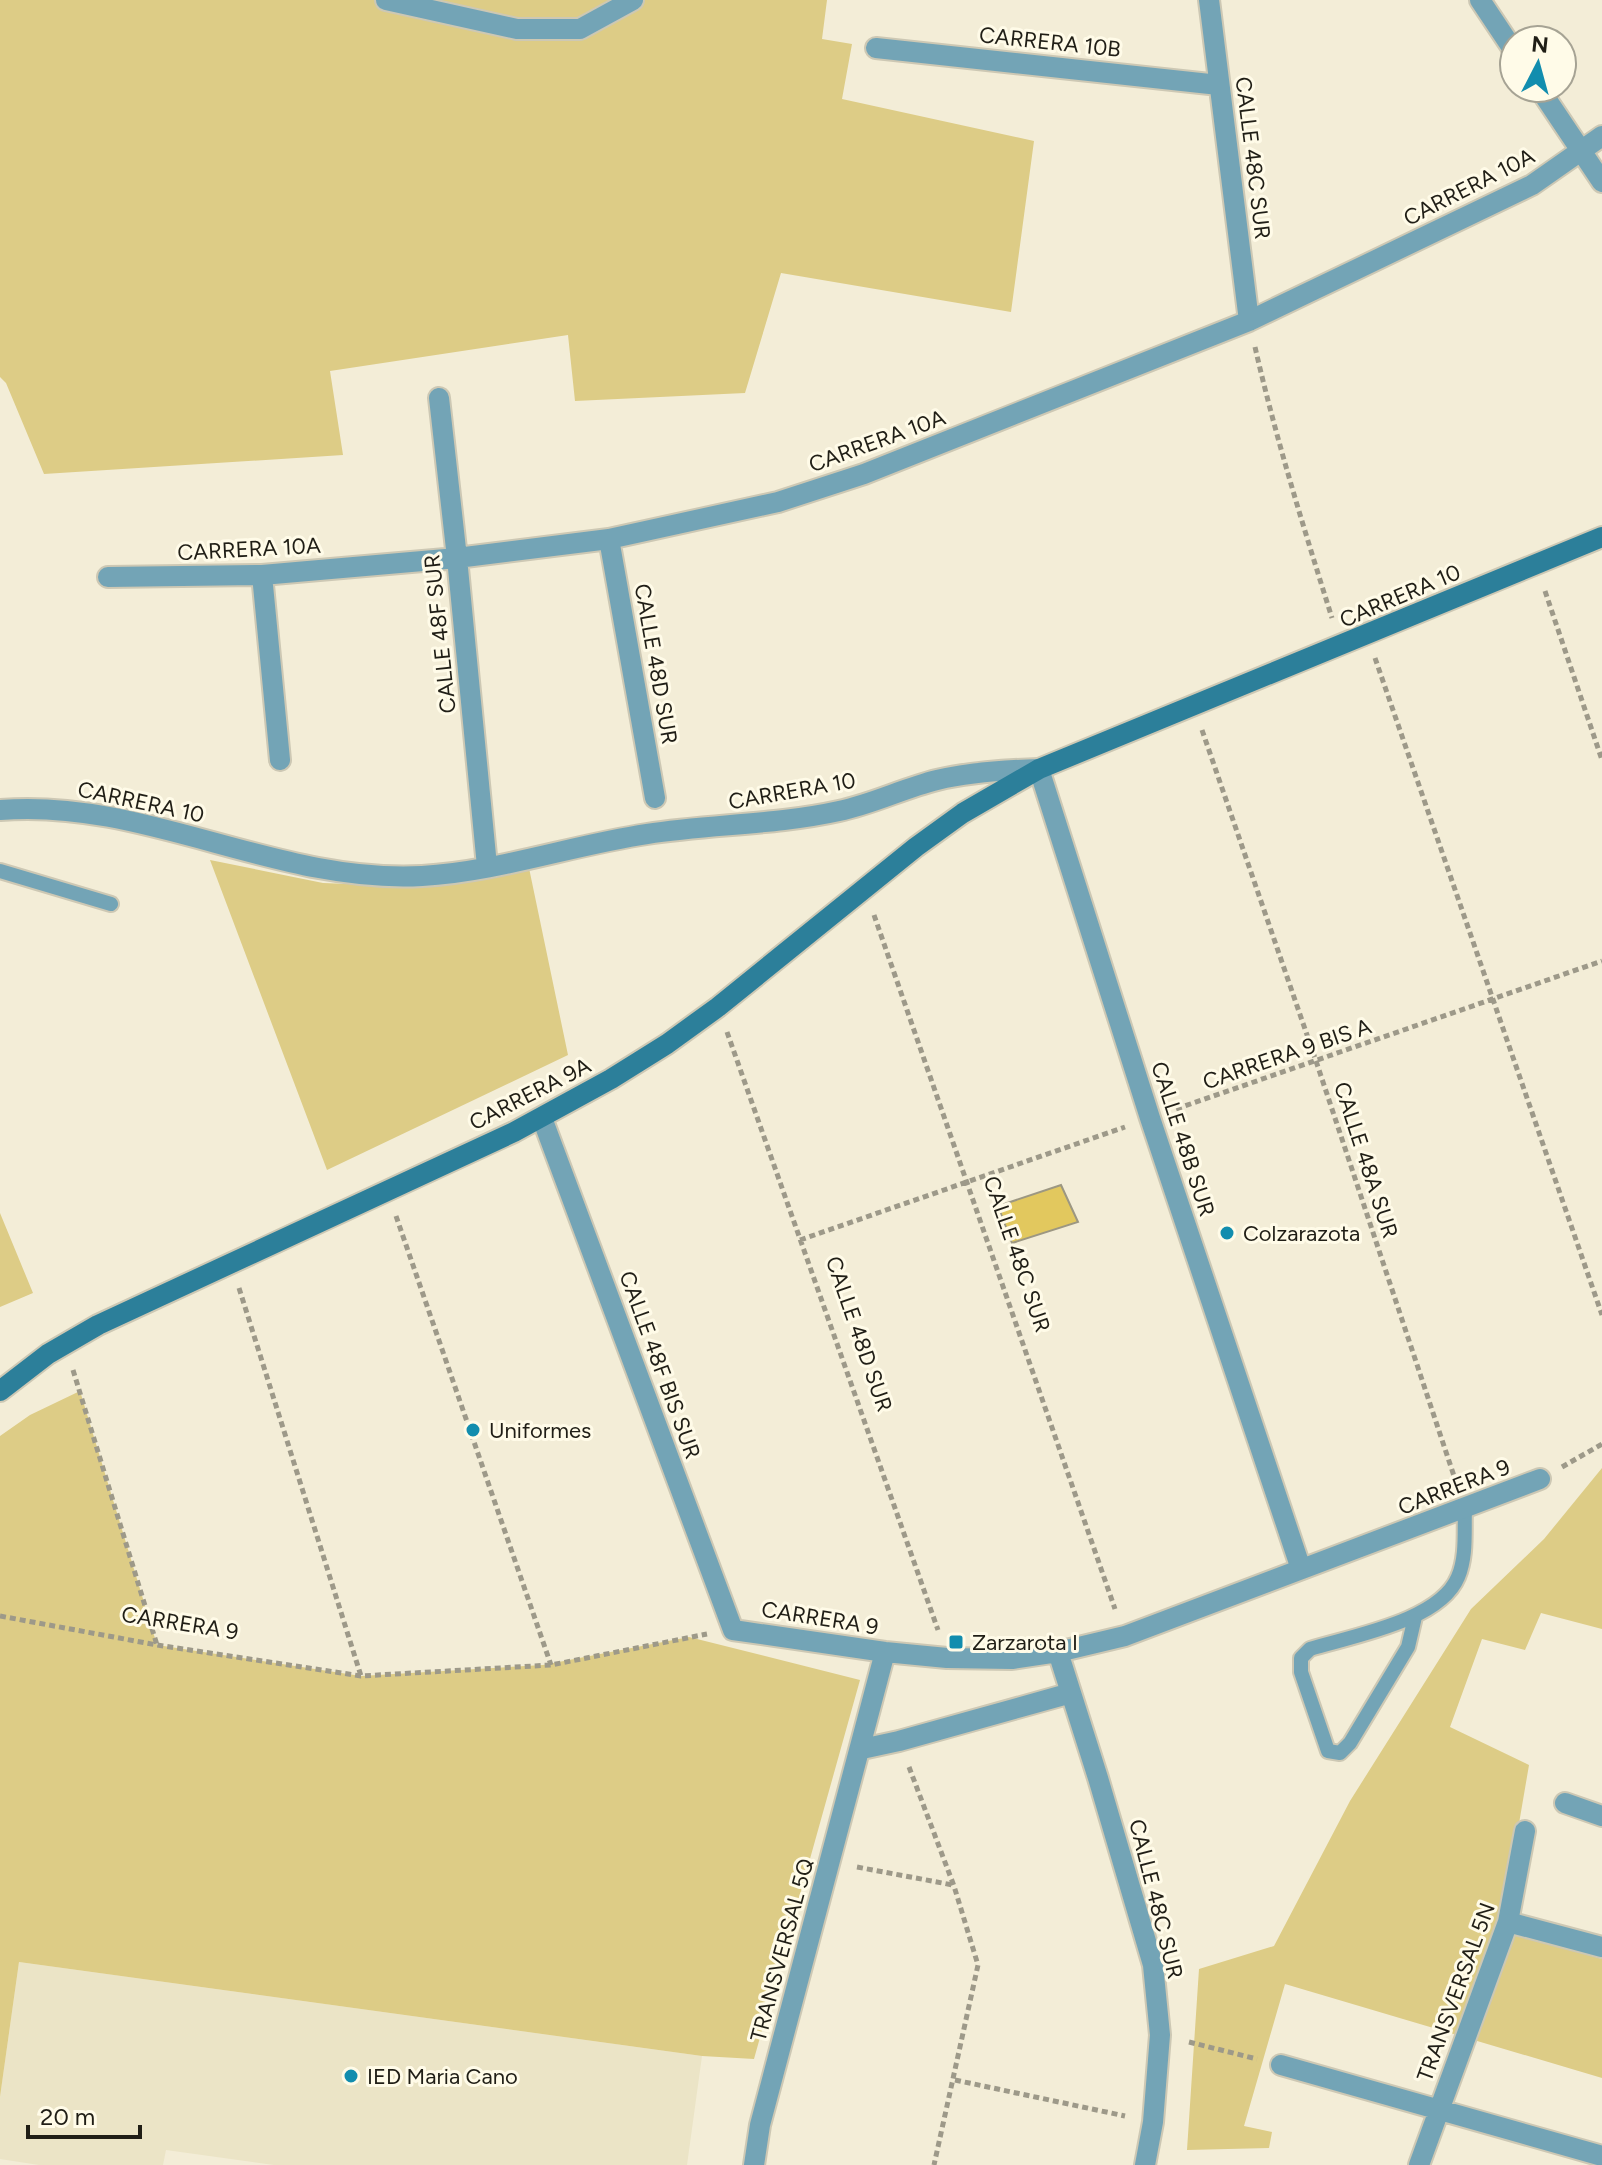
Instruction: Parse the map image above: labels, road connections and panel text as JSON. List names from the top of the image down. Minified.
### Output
{"streets":{"street":["CARRERA 10B","CALLE 48C SUR","CARRERA 10A","CARRERA 10","CALLE 48F SUR","CALLE 48D SUR","CARRERA 9A","CALLE 48B SUR","CALLE 48F BIS SUR","CARRERA 9","TRANSVERSAL 5Q","TRANSVERSAL 5N"],"path":["CARRERA 9 BIS A","CALLE 48A SUR"]},"crossings":[["CARRERA 10B","CALLE 48C SUR"],["CALLE 48C SUR","CARRERA 10A"],["CALLE 48C SUR","CARRERA 9 BIS A"],["CALLE 48C SUR","CARRERA 9A"],["CALLE 48C SUR","CARRERA 9"],["CARRERA 10A","CALLE 48F SUR"],["CARRERA 10A","CALLE 48D SUR"],["CARRERA 10","CALLE 48F SUR"],["CARRERA 10","CARRERA 9A"],["CARRERA 10","CALLE 48B SUR"],["CALLE 48D SUR","CARRERA 9 BIS A"],["CALLE 48D SUR","CARRERA 9"],["CARRERA 9 BIS A","CALLE 48B SUR"],["CARRERA 9 BIS A","CALLE 48A SUR"],["CARRERA 9A","CALLE 48B SUR"],["CARRERA 9A","CALLE 48F BIS SUR"],["CALLE 48B SUR","CARRERA 9"],["CALLE 48A SUR","CARRERA 9"],["CALLE 48F BIS SUR","CARRERA 9"],["CARRERA 9","TRANSVERSAL 5Q"]],"places":{"other":["Colzarazota","Uniformes","IED Maria Cano"],"transit":["Zarzarota I"]},"scale_bar":"20 m","north":"top"}
